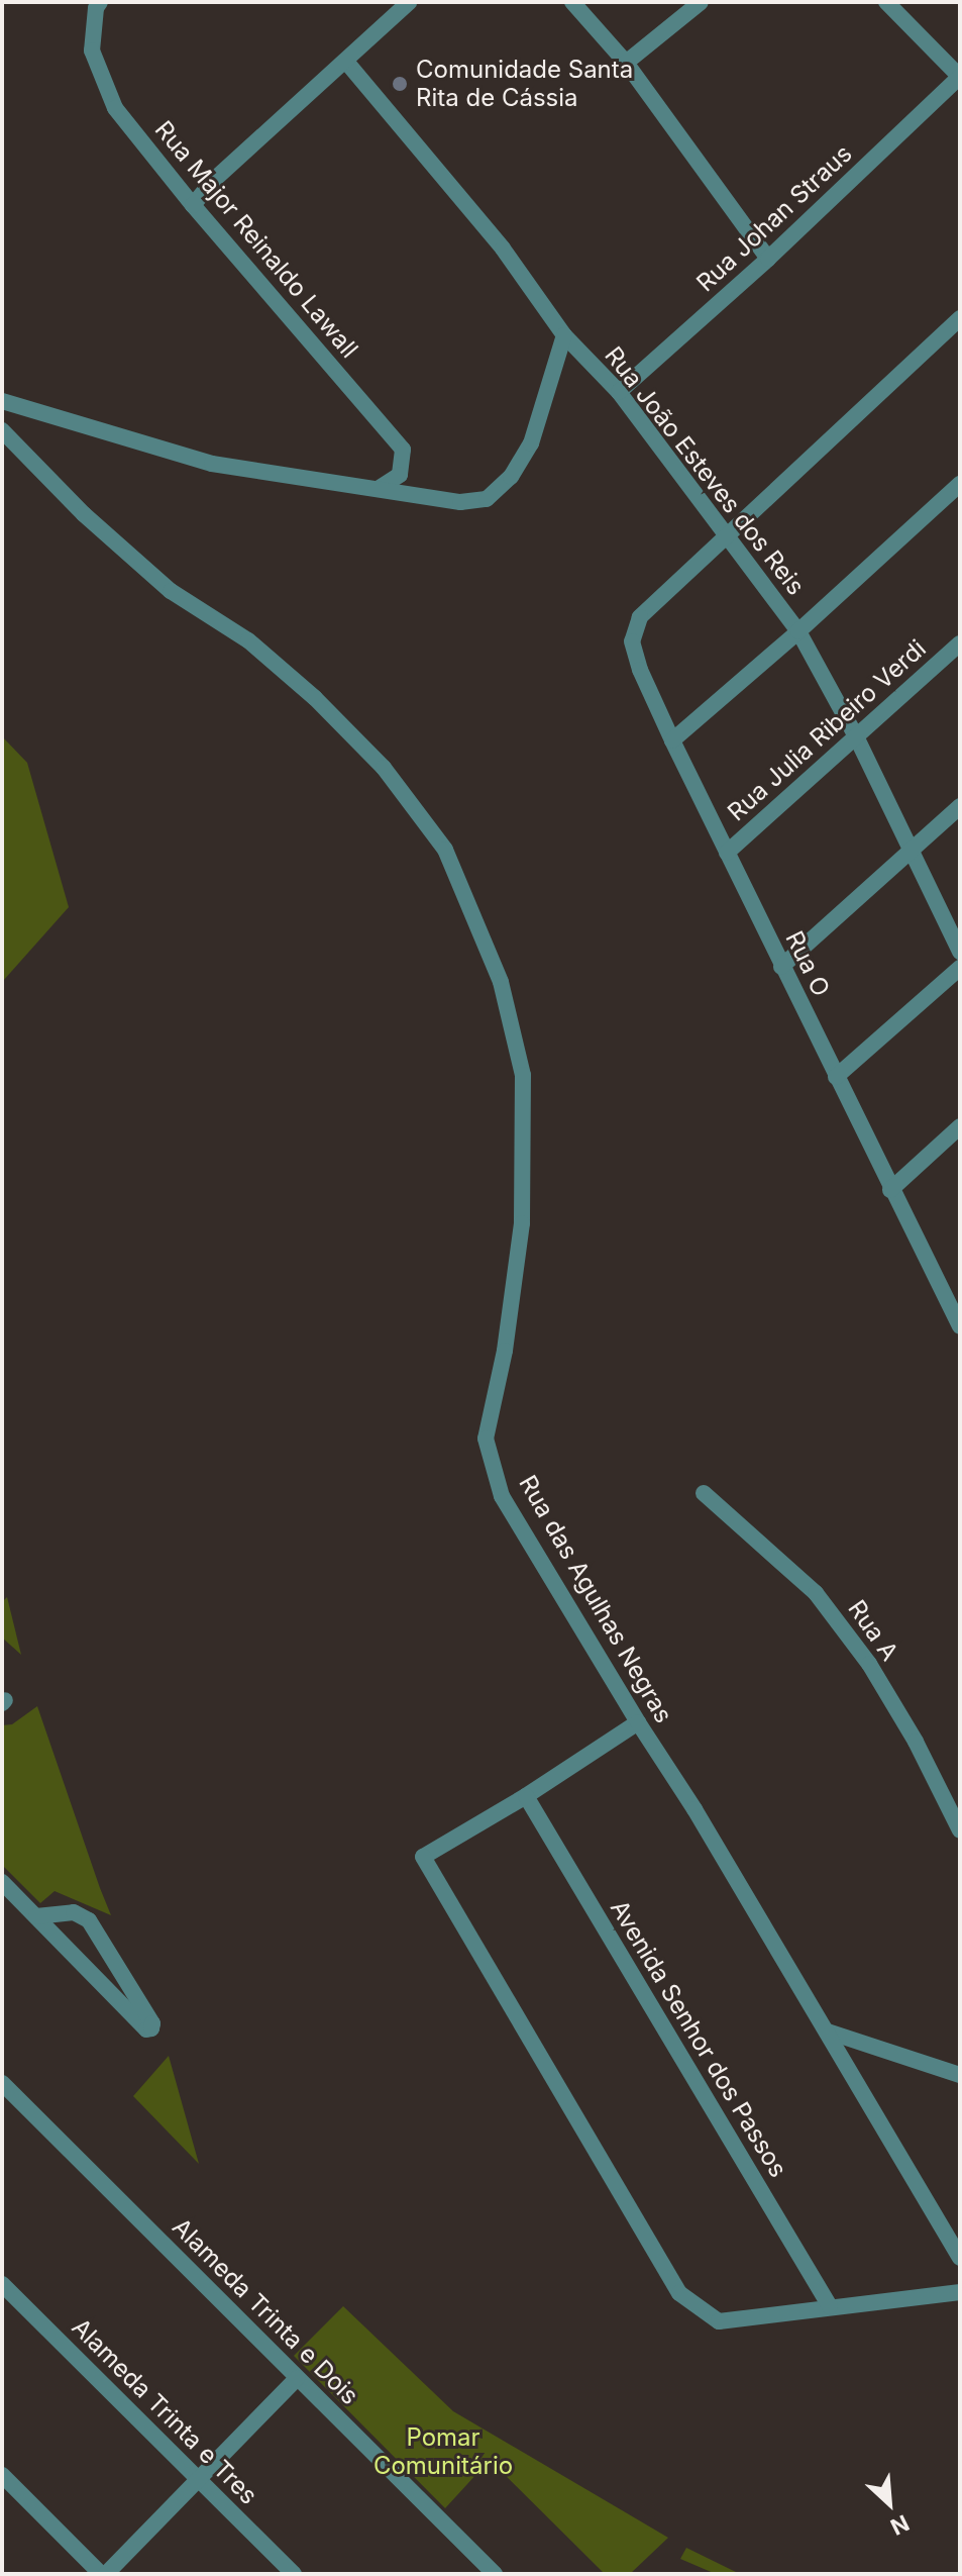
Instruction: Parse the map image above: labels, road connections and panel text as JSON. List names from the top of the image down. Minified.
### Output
{"streets":{"street":["Rua Johan Straus","Rua Major Reinaldo Lawall","Rua João Esteves dos Reis","Rua Julia Ribeiro Verdi","Rua O","Rua das Agulhas Negras","Rua A","Avenida Senhor dos Passos","Alameda Trinta e Dois","Alameda Trinta e Tres"]},"crossings":[["Rua Johan Straus","Rua João Esteves dos Reis"],["Rua João Esteves dos Reis","Rua Julia Ribeiro Verdi"],["Rua João Esteves dos Reis","Rua O"],["Rua Julia Ribeiro Verdi","Rua O"]],"parks":["Pomar Comunitário"],"places":["Comunidade Santa Rita de Cássia"],"north":"bottom right"}
